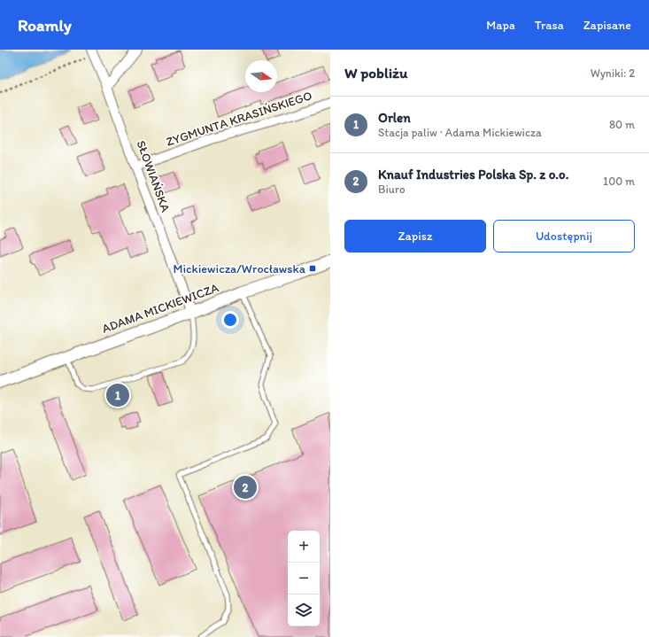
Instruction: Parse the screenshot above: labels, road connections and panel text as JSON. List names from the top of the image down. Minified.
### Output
{"streets":{"street":["ZYGMUNTA KRASIŃSKIEGO","SŁOWIAŃSKA","ADAMA MICKIEWICZA"]},"crossings":[["ZYGMUNTA KRASIŃSKIEGO","SŁOWIAŃSKA"],["SŁOWIAŃSKA","ADAMA MICKIEWICZA"]],"places":{"transit":["Mickiewicza/Wrocławska"]},"north":"right","page":{"header":"Roamly","nav":["Mapa","Trasa","Zapisane"],"heading":["W pobliżu","Wyniki: 2"],"list":[{"mark":"1","name":"Orlen","note":"Stacja paliw · Adama Mickiewicza","value":"80 m"},{"mark":"2","name":"Knauf Industries Polska Sp. z o.o.","note":"Biuro","value":"100 m"}],"buttons":["Zapisz","Udostępnij"],"pins":["1","2"],"map_buttons":["+","−"]}}
